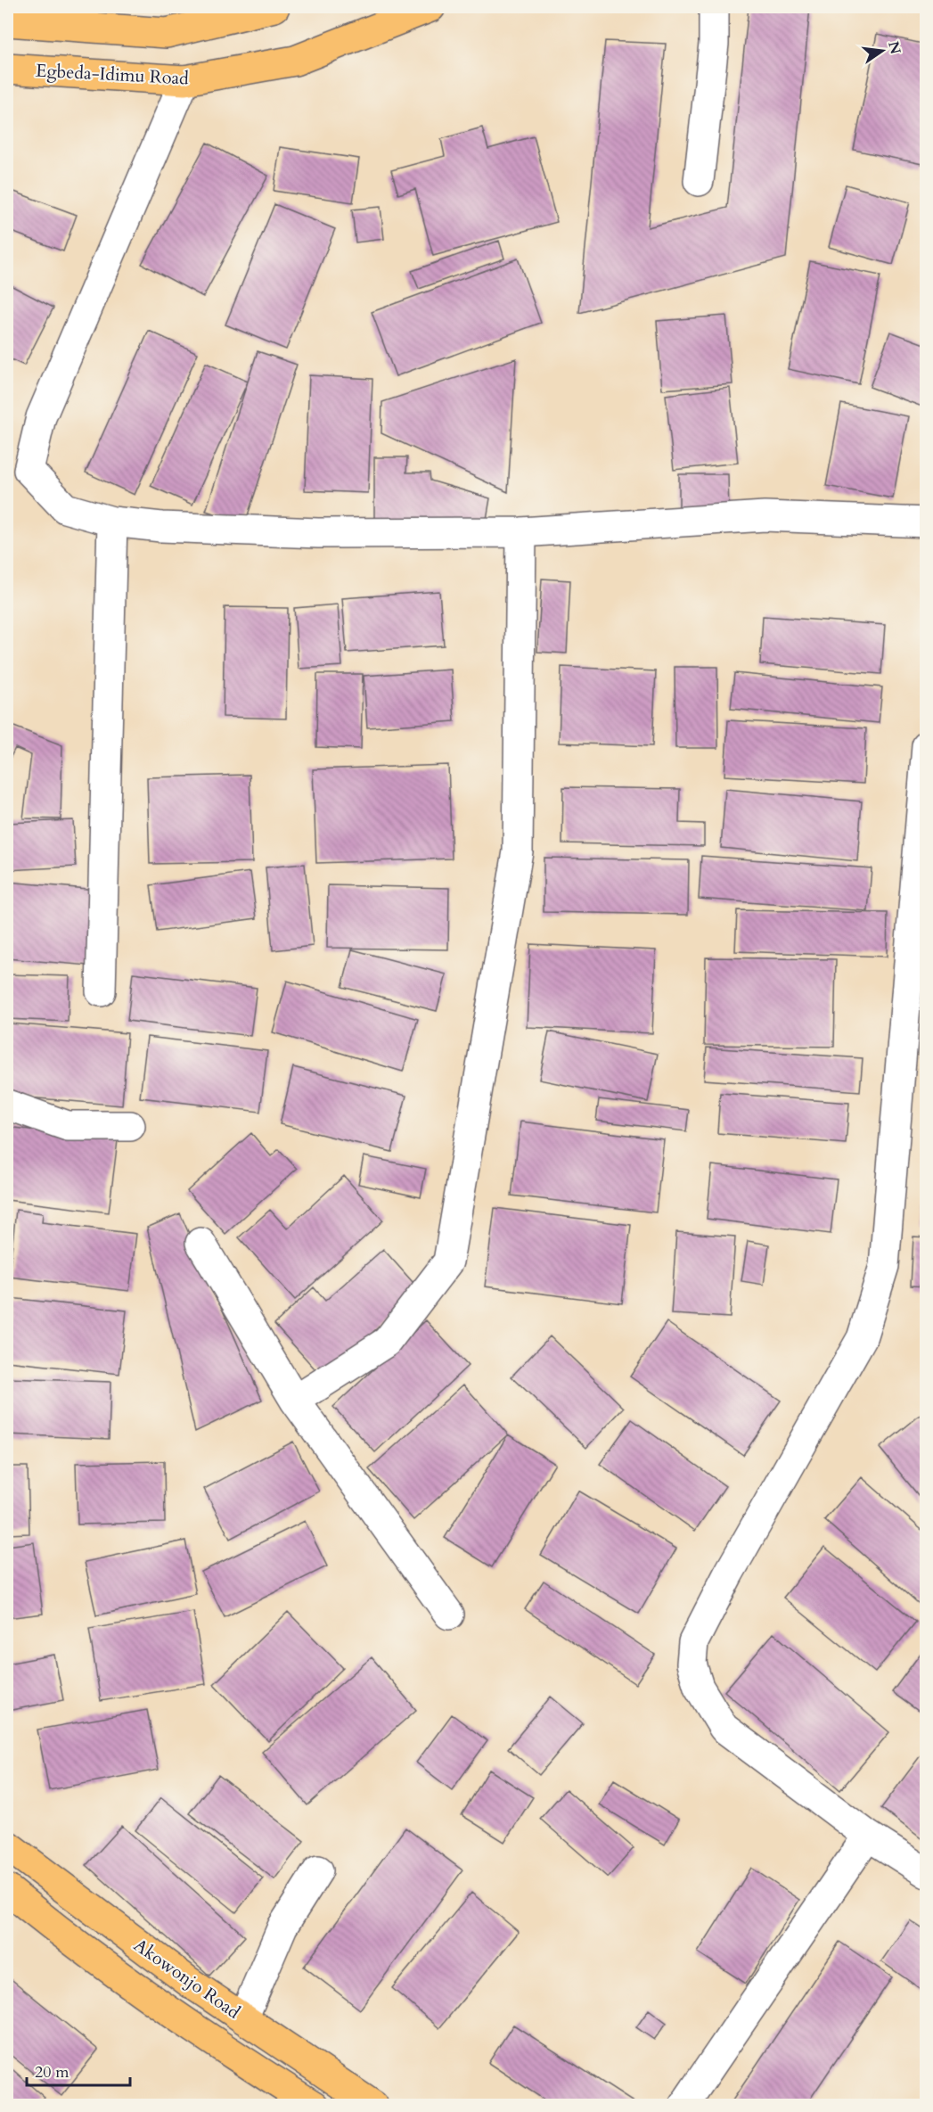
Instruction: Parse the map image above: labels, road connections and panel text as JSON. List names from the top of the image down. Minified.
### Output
{"streets":{"main road":["Egbeda-Idimu Road","Akowonjo Road"]},"scale_bar":"20 m","north":"right"}
